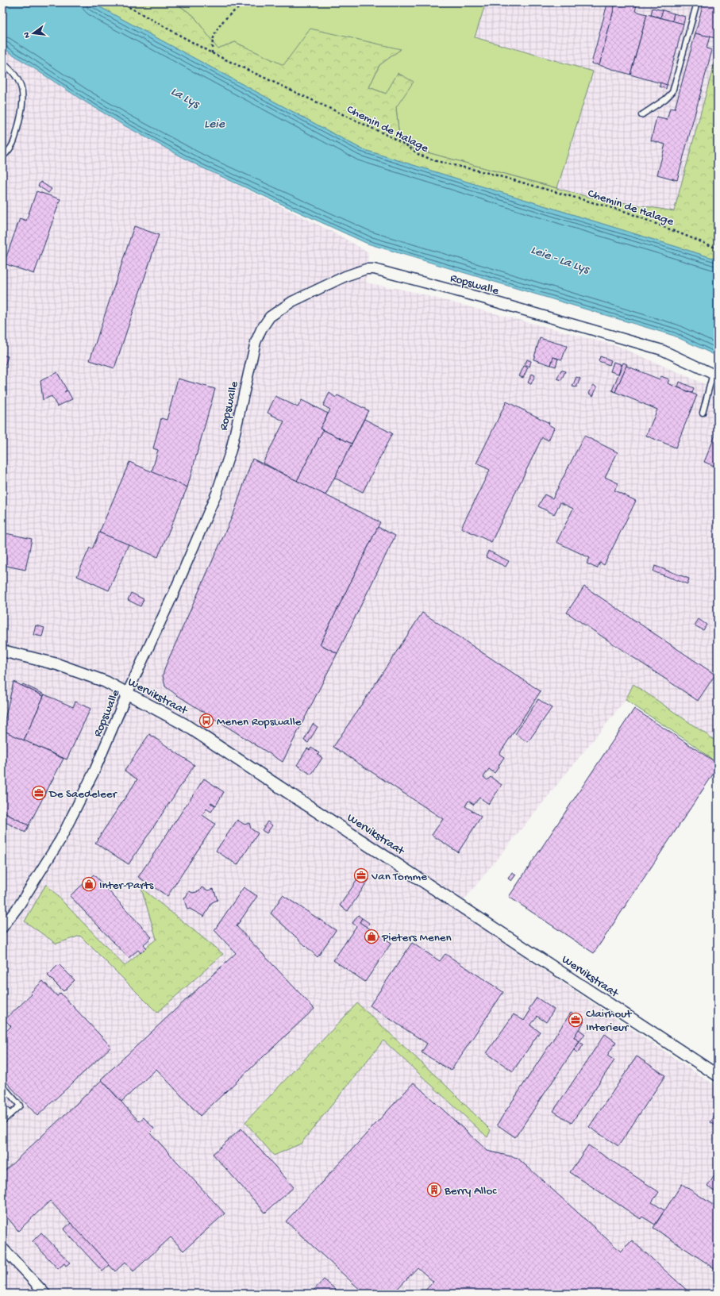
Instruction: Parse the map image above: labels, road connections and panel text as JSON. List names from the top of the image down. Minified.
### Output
{"streets":{"street":["Ropswalle","Wervikstraat"],"path":["Chemin de Halage"]},"crossings":[["Ropswalle","Wervikstraat"]],"water":["La Lys","Leie","Leie - La Lys"],"places":{"bus stop":["Menen Ropswalle"],"office":["De Saedeleer","Van Tomme","Clairhout Interieur"],"shop":["Inter-Parts","Pieters Menen"],"building":["Berry Alloc"]},"north":"left"}
